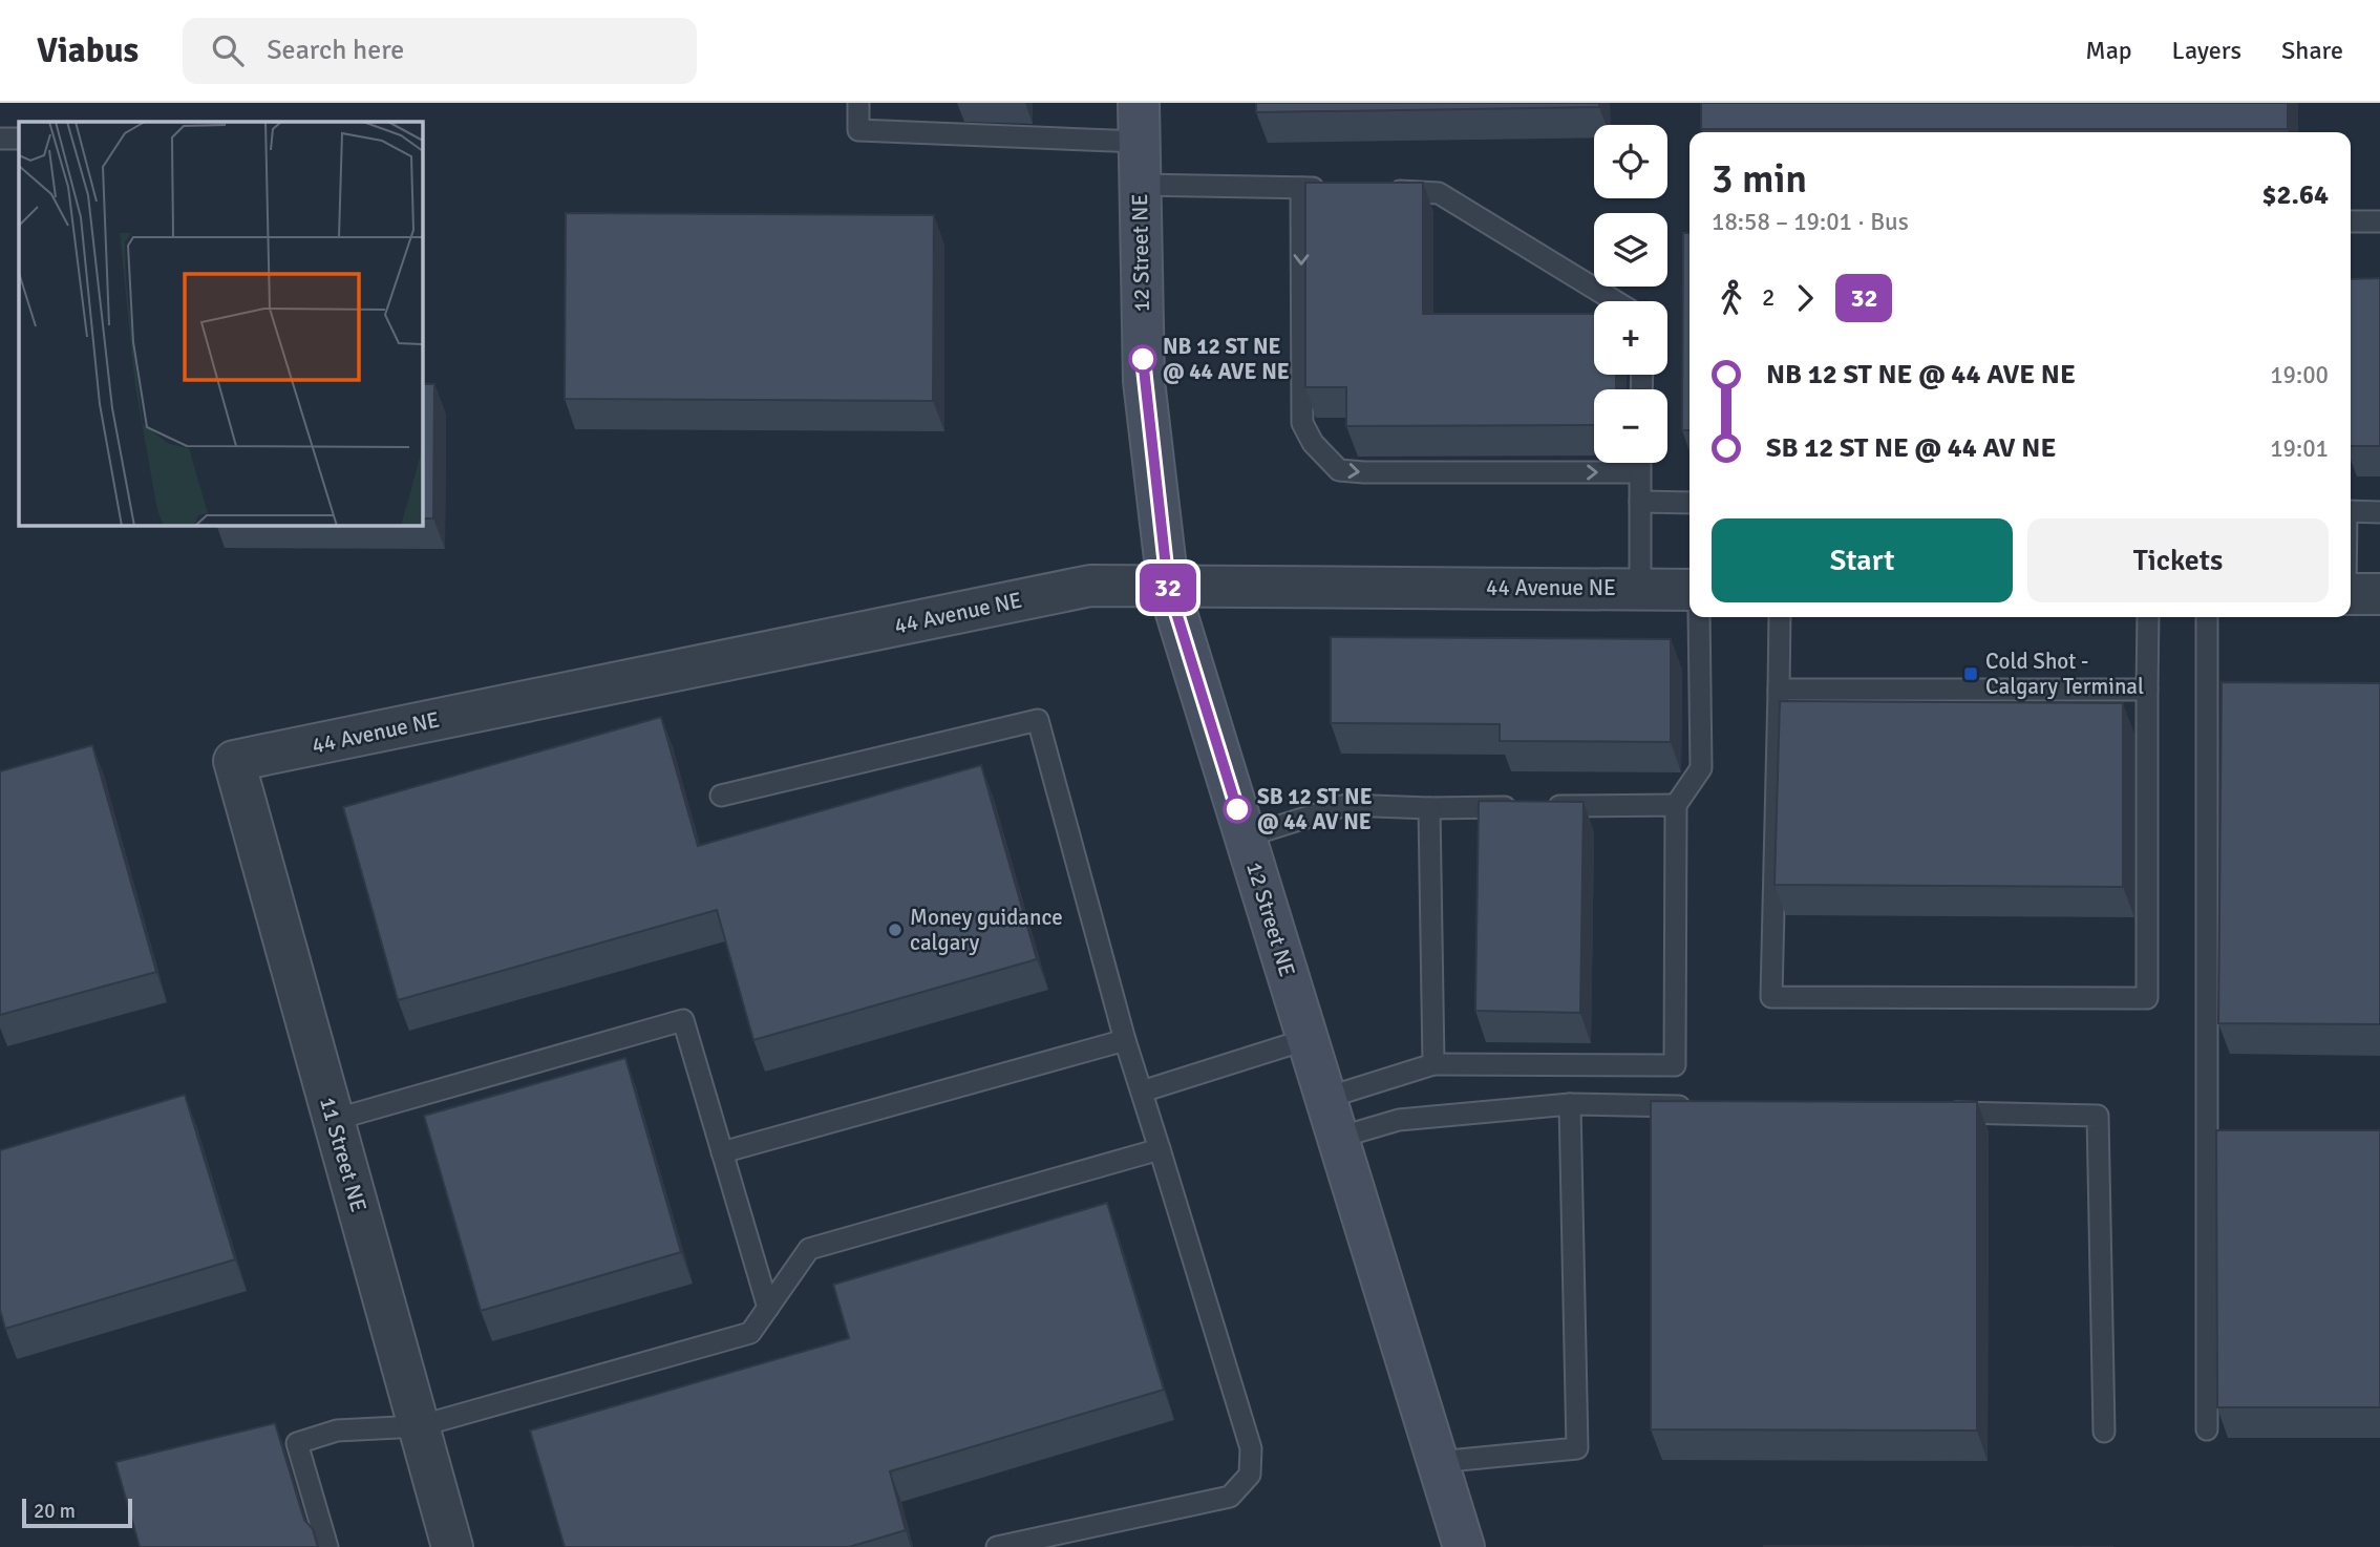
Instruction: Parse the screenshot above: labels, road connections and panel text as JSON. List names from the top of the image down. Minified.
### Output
{"streets":{"street":["12 Street NE","44 Avenue NE","11 Street NE"]},"crossings":[["12 Street NE","44 Avenue NE"],["44 Avenue NE","11 Street NE"]],"places":{"other":["NB 12 ST NE @ 44 AVE NE","SB 12 ST NE @ 44 AV NE","Money guidance calgary"],"transit":["Cold Shot - Calgary Terminal"]},"lines":["bus line 32"],"scale_bar":"20 m","page":{"header":"Viabus","search":"Search here","nav":["Map","Layers","Share"],"on_map":"32","map_buttons":["+","−"],"heading":["3 min","18:58 – 19:01 · Bus","$2.64"],"legs":["2","32"],"list":[{"name":"NB 12 ST NE @ 44 AVE NE","value":"19:00"},{"name":"SB 12 ST NE @ 44 AV NE","value":"19:01"}],"buttons":["Start","Tickets"],"scale":"20 m"}}
